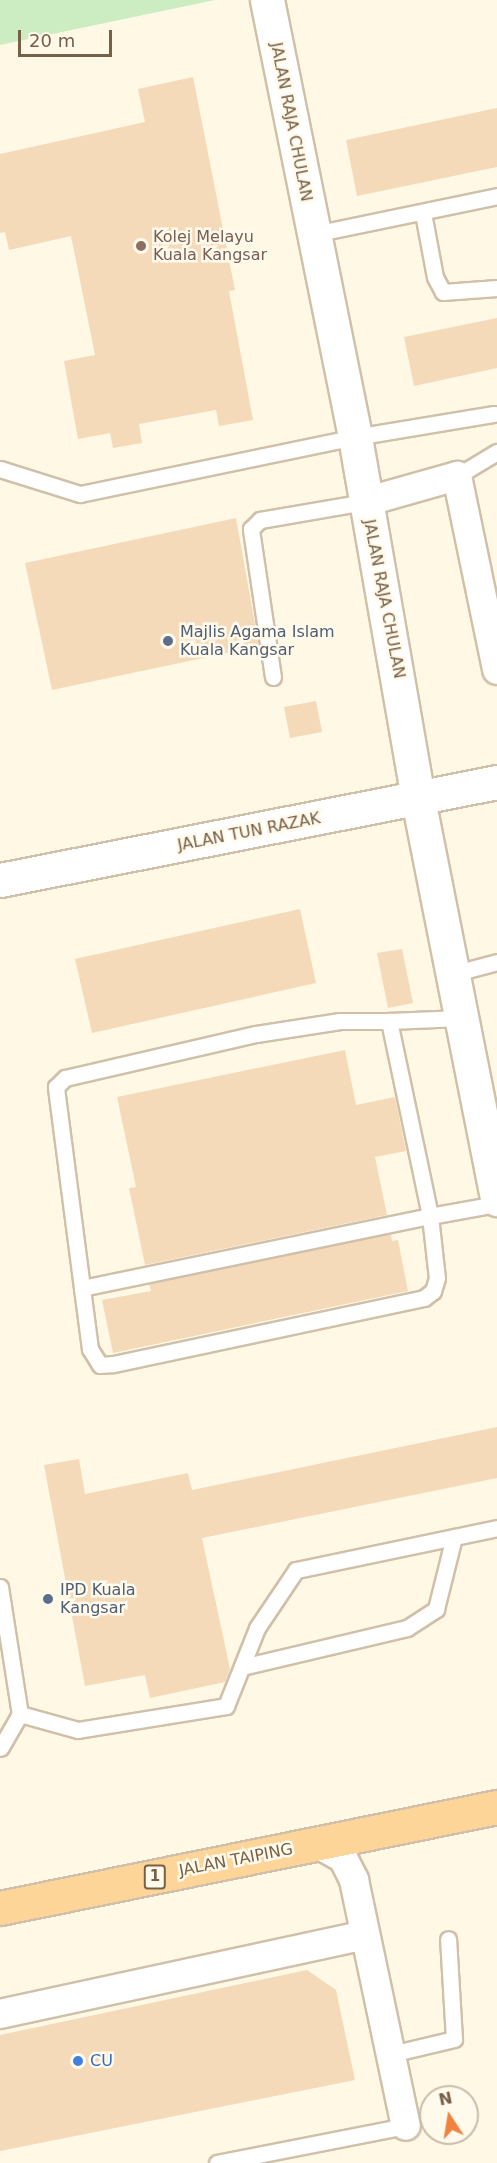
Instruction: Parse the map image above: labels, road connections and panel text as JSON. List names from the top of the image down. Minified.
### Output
{"streets":{"highway":["JALAN TAIPING","1"],"street":["JALAN RAJA CHULAN","JALAN TUN RAZAK"]},"crossings":[["JALAN RAJA CHULAN","JALAN TUN RAZAK"]],"places":["Kolej Melayu Kuala Kangsar","Majlis Agama Islam Kuala Kangsar","IPD Kuala Kangsar","CU"],"scale_bar":"20 m","north":"top"}
